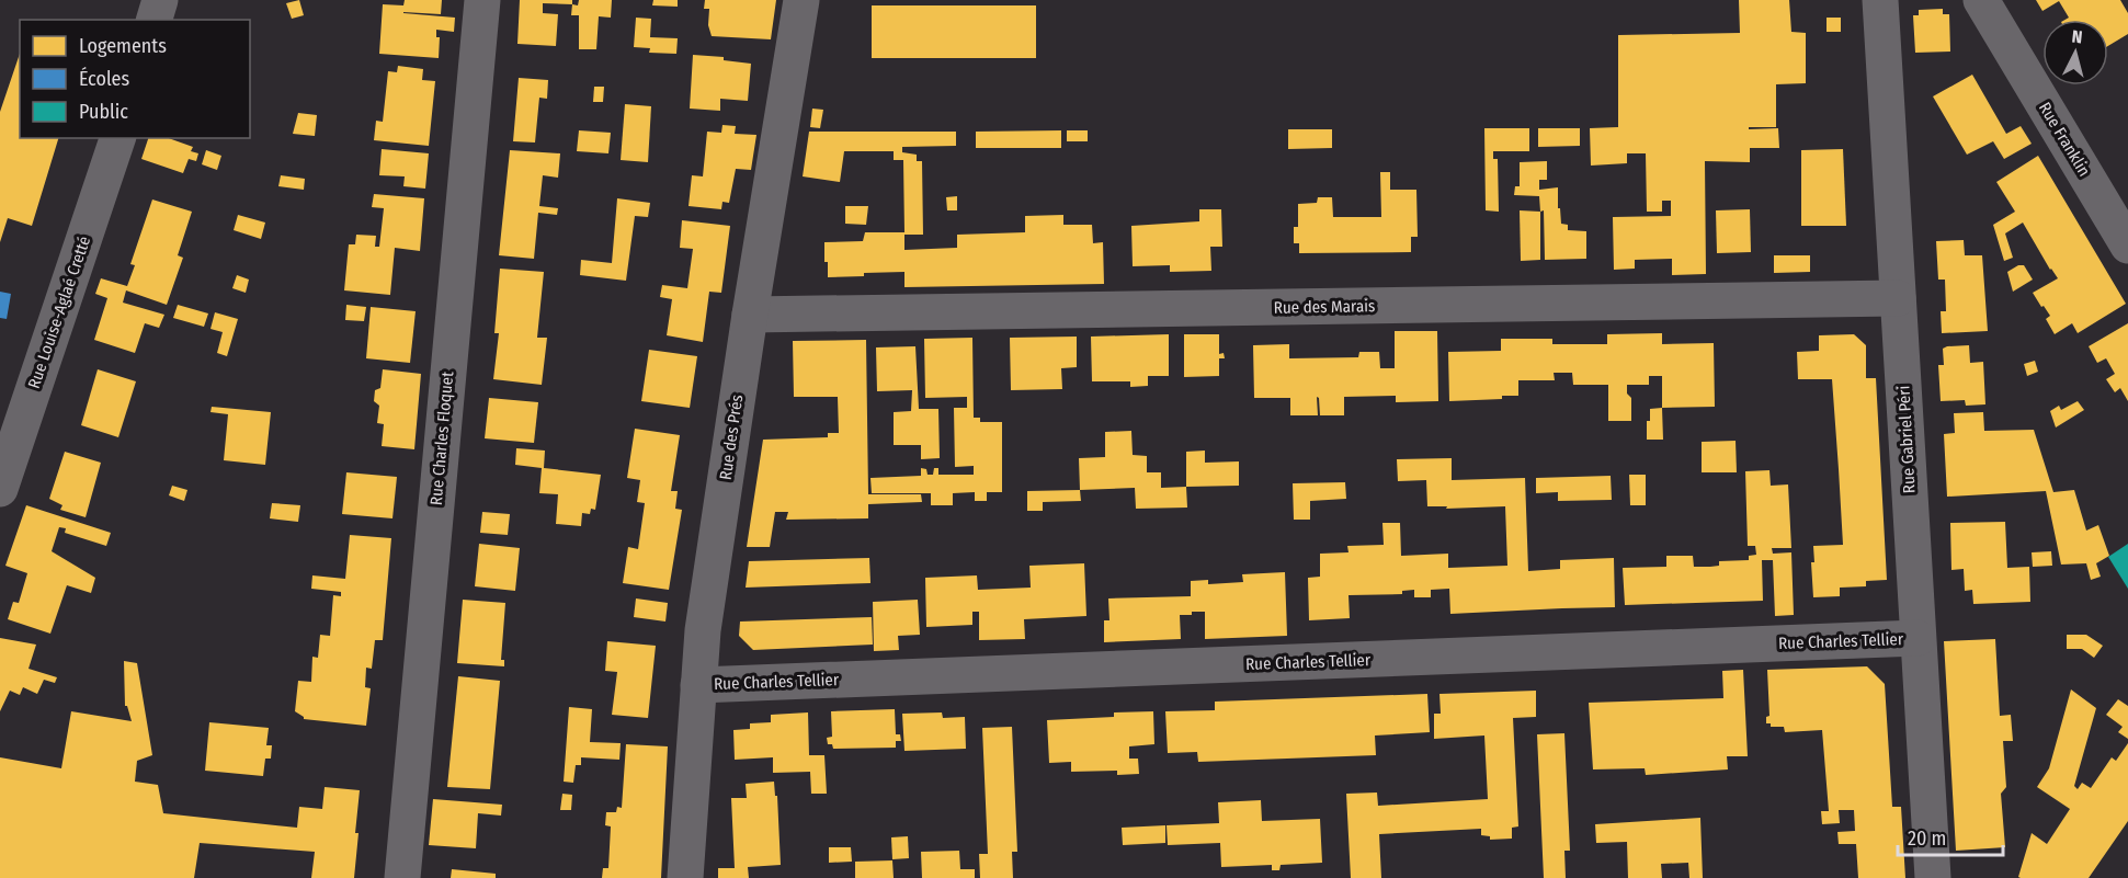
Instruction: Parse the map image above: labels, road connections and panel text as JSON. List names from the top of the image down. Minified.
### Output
{"streets":{"street":["Rue Franklin","Rue des Marais","Rue Louise-Aglaé Cretté","Rue des Prés","Rue Charles Floquet","Rue Gabriel Péri","Rue Charles Tellier"]},"crossings":[["Rue des Marais","Rue des Prés"],["Rue des Marais","Rue Gabriel Péri"],["Rue des Prés","Rue Charles Tellier"],["Rue Gabriel Péri","Rue Charles Tellier"]],"legend":["Logements","Écoles","Public"],"scale_bar":"20 m","north":"top"}
